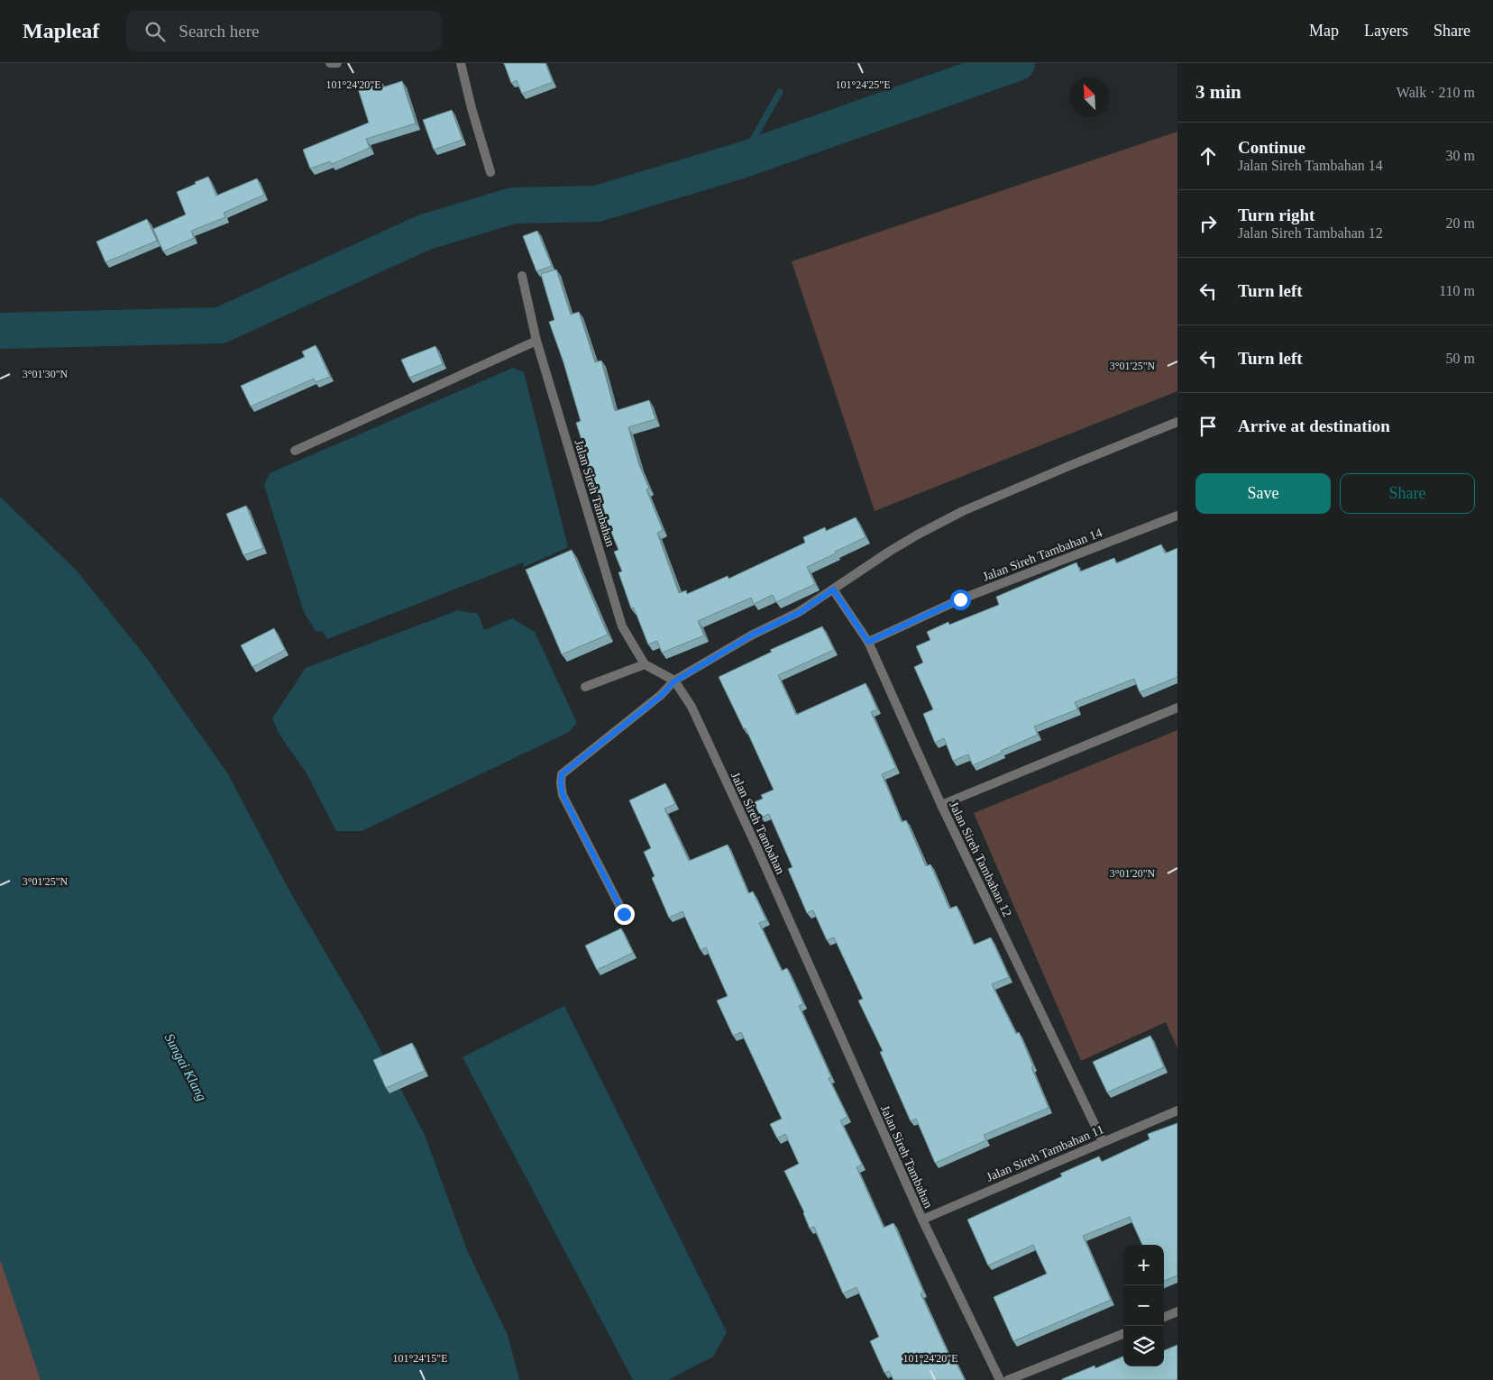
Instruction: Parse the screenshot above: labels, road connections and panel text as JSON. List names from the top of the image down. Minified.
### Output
{"streets":{"street":["Jalan Sireh Tambahan","Jalan Sireh Tambahan 14","Jalan Sireh Tambahan 12","Jalan Sireh Tambahan 11"]},"crossings":[["Jalan Sireh Tambahan","Jalan Sireh Tambahan 11"],["Jalan Sireh Tambahan 14","Jalan Sireh Tambahan 12"],["Jalan Sireh Tambahan 12","Jalan Sireh Tambahan 11"]],"water":["Sungai Klang"],"north":"top left","page":{"header":"Mapleaf","search":"Search here","nav":["Map","Layers","Share"],"heading":["3 min","Walk · 210 m"],"list":[["Continue","Jalan Sireh Tambahan 14","30 m"],["Turn right","Jalan Sireh Tambahan 12","20 m"],["Turn left","110 m"],["Turn left","50 m"],"Arrive at destination"],"buttons":["Save","Share"],"map_buttons":["+","−"]},"coordinates":["101°24'20\"E","101°24'25\"E","3°01'25\"N","3°01'30\"N","3°01'20\"N","101°24'15\"E"]}
